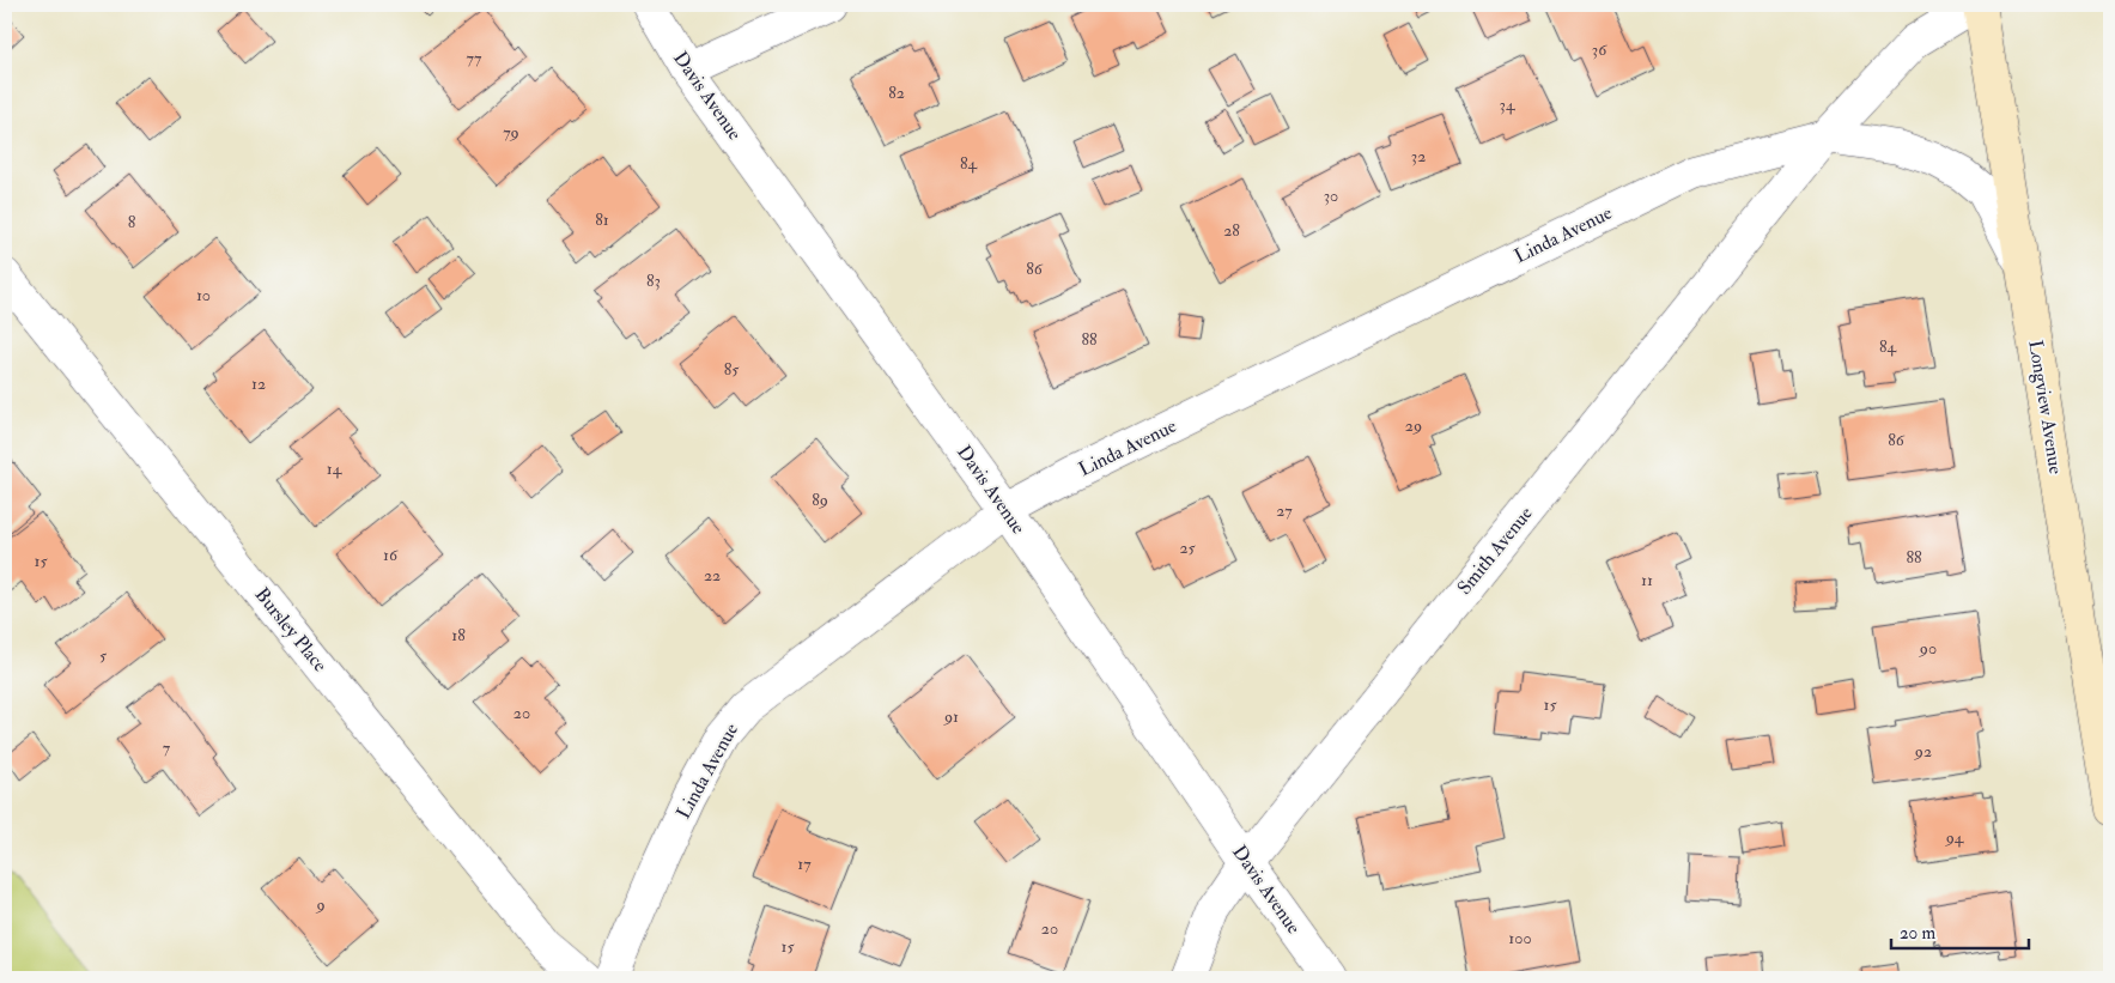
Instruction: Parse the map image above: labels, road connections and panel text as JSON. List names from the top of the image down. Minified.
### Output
{"streets":{"street":["Davis Avenue","Linda Avenue","Longview Avenue","Smith Avenue","Bursley Place"]},"crossings":[["Davis Avenue","Linda Avenue"],["Davis Avenue","Smith Avenue"],["Linda Avenue","Longview Avenue"],["Linda Avenue","Smith Avenue"]],"house_numbers":["36","77","82","34","79","32","84","30","81","8","28","86","83","10","88","84","85","12","29","86","14","89","27","25","16","88","15","22","11","18","90","5","15","20","91","7","92","94","17","9","20","100","15"],"scale_bar":"20 m"}
